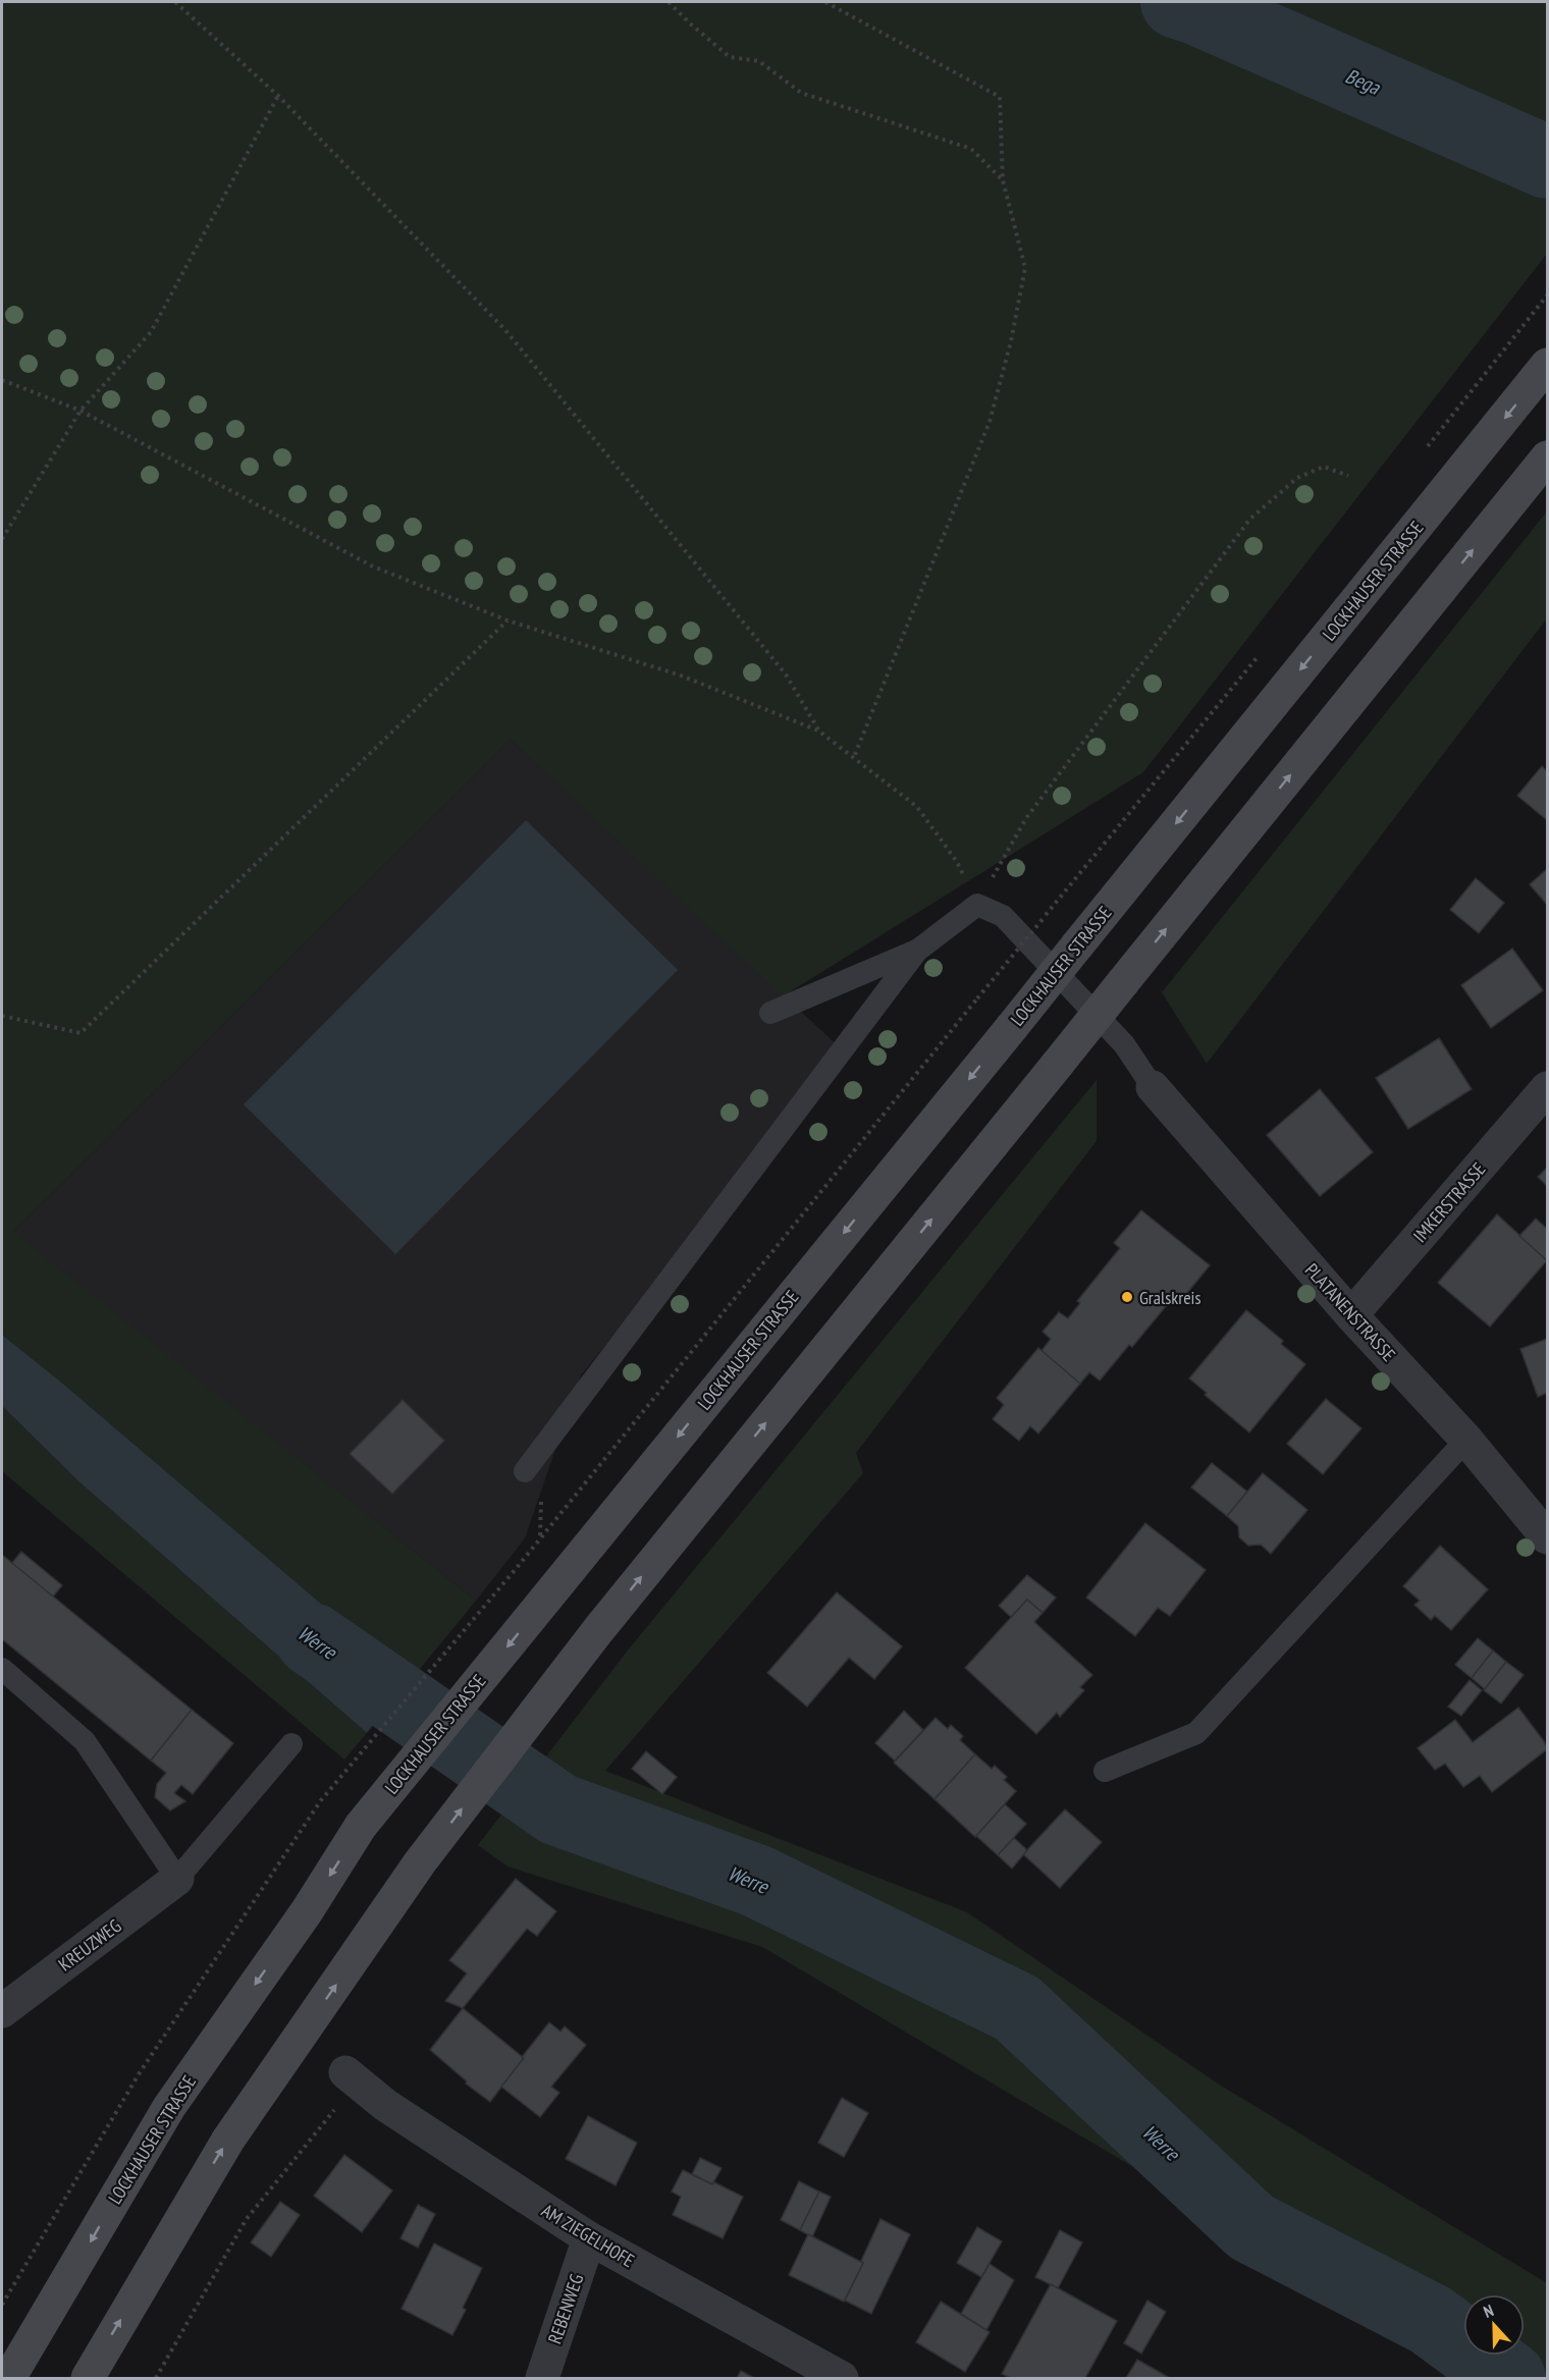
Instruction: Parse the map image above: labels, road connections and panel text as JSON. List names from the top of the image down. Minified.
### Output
{"streets":{"main road":["LOCKHAUSER STRASSE"],"street":["IMKERSTRASSE","PLATANENSTRASSE","KREUZWEG","AM ZIEGELHOFE","REBENWEG"]},"crossings":[["IMKERSTRASSE","PLATANENSTRASSE"],["AM ZIEGELHOFE","REBENWEG"]],"water":["Bega","Werre"],"places":["Gralskreis"],"north":"top"}
